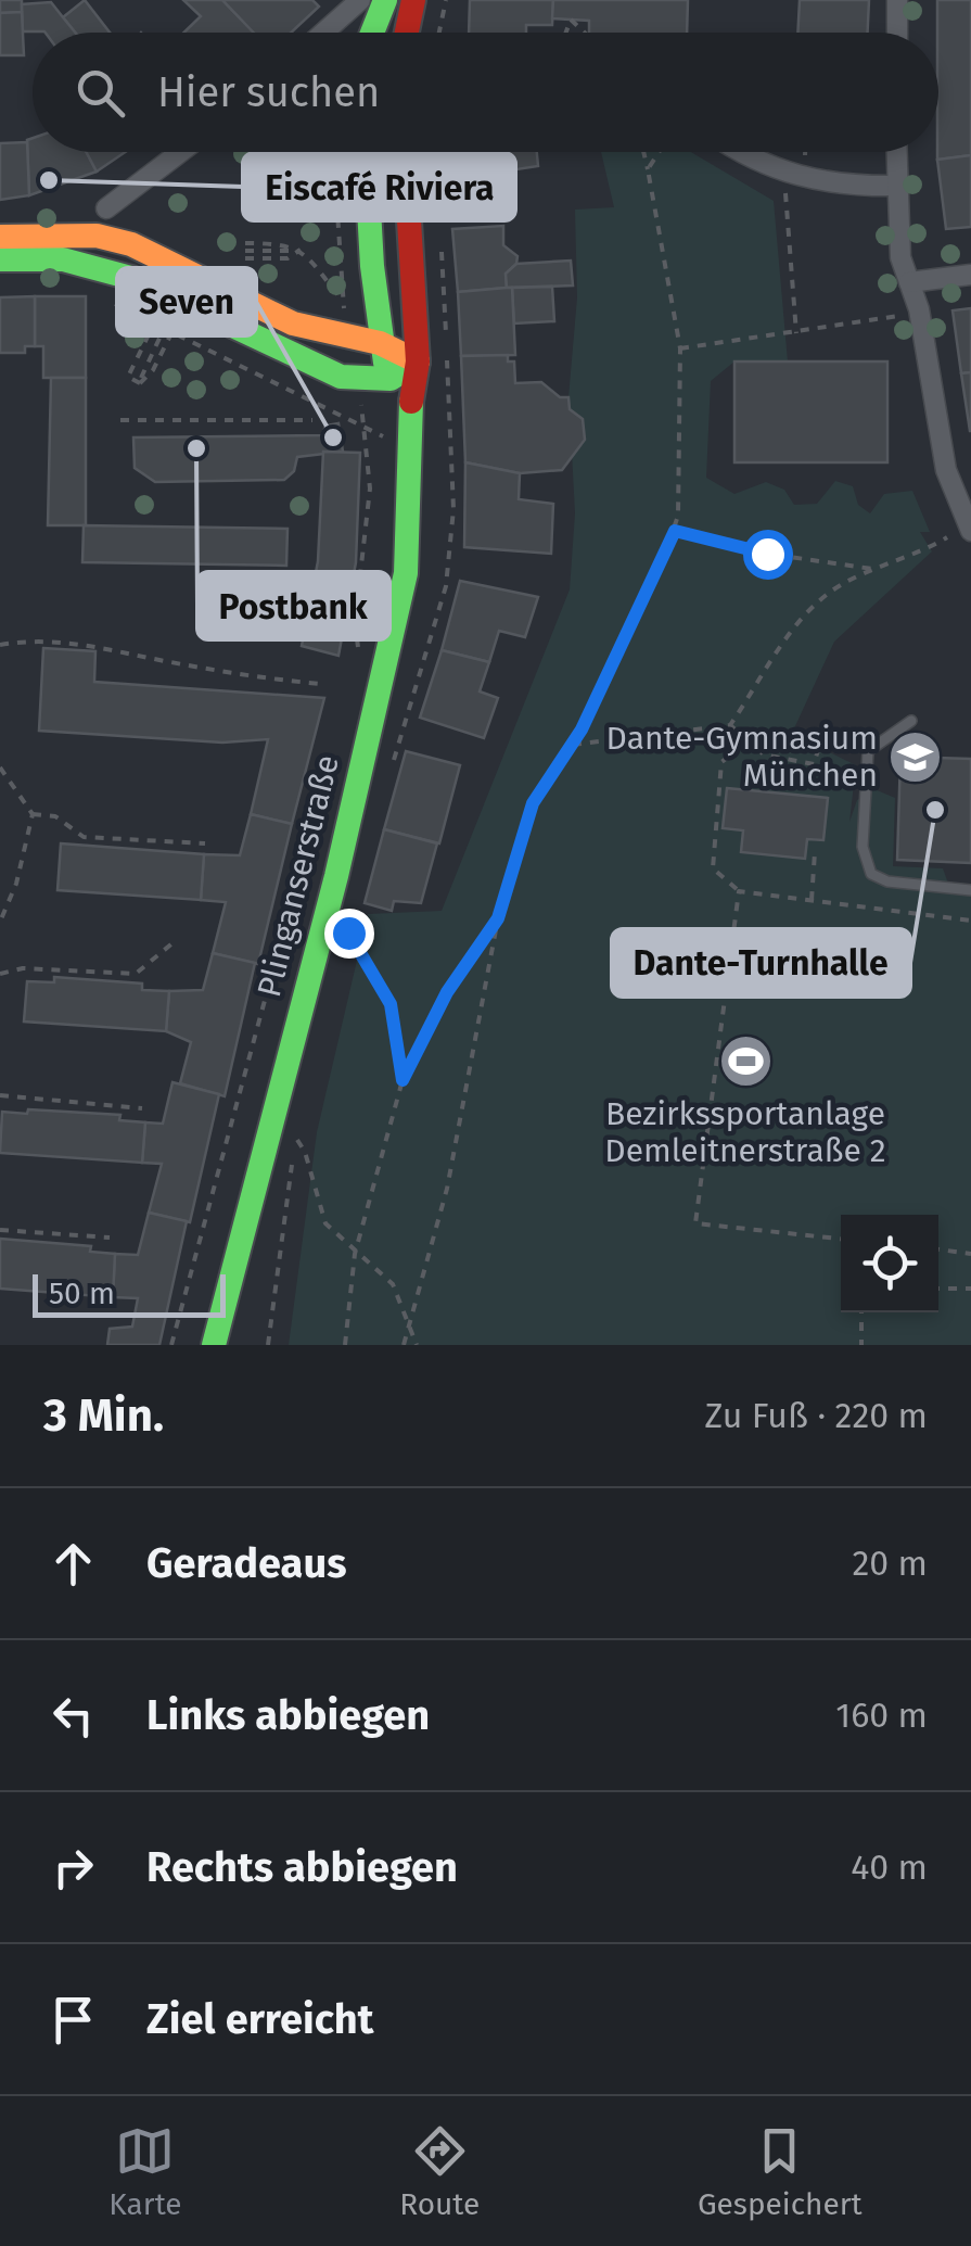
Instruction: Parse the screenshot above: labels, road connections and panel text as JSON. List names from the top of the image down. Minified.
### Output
{"streets":{"main road":["Plinganserstraße"]},"places":{"other":["Eiscafé Riviera","Seven","Postbank","Dante-Turnhalle"],"school or university":["Dante-Gymnasium München"],"sports":["Bezirkssportanlage Demleitnerstraße 2"]},"scale_bar":"50 m","page":{"search":"Hier suchen","scale":"50 m","heading":["3 Min.","Zu Fuß · 220 m"],"list":[["Geradeaus","20 m"],["Links abbiegen","160 m"],["Rechts abbiegen","40 m"],"Ziel erreicht"],"nav":["Karte","Route","Gespeichert"]}}
